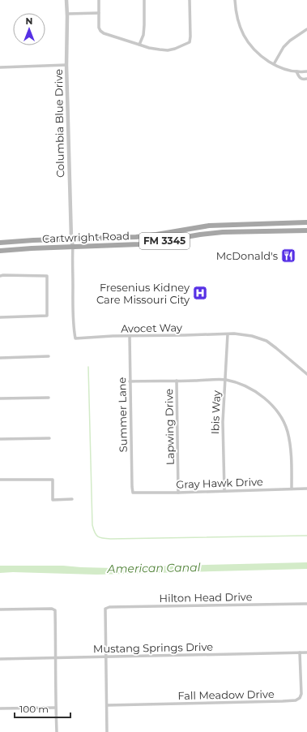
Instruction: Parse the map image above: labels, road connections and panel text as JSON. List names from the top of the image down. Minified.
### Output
{"streets":{"main road":["Cartwright Road","FM 3345"],"street":["Columbia Blue Drive","Avocet Way","Ibis Way","Summer Lane","Lapwing Drive","Gray Hawk Drive","Hilton Head Drive","Mustang Springs Drive","Fall Meadow Drive"]},"crossings":[["Columbia Blue Drive","Cartwright Road"],["Columbia Blue Drive","Avocet Way"],["Cartwright Road","Avocet Way"],["Avocet Way","Ibis Way"],["Avocet Way","Summer Lane"],["Ibis Way","Gray Hawk Drive"],["Summer Lane","Gray Hawk Drive"],["Lapwing Drive","Gray Hawk Drive"],["Hilton Head Drive","Mustang Springs Drive"],["Mustang Springs Drive","Fall Meadow Drive"]],"water":["American Canal"],"places":{"restaurant":["McDonald's"],"hospital":["Fresenius Kidney Care Missouri City"]},"scale_bar":"100 m","north":"top"}
